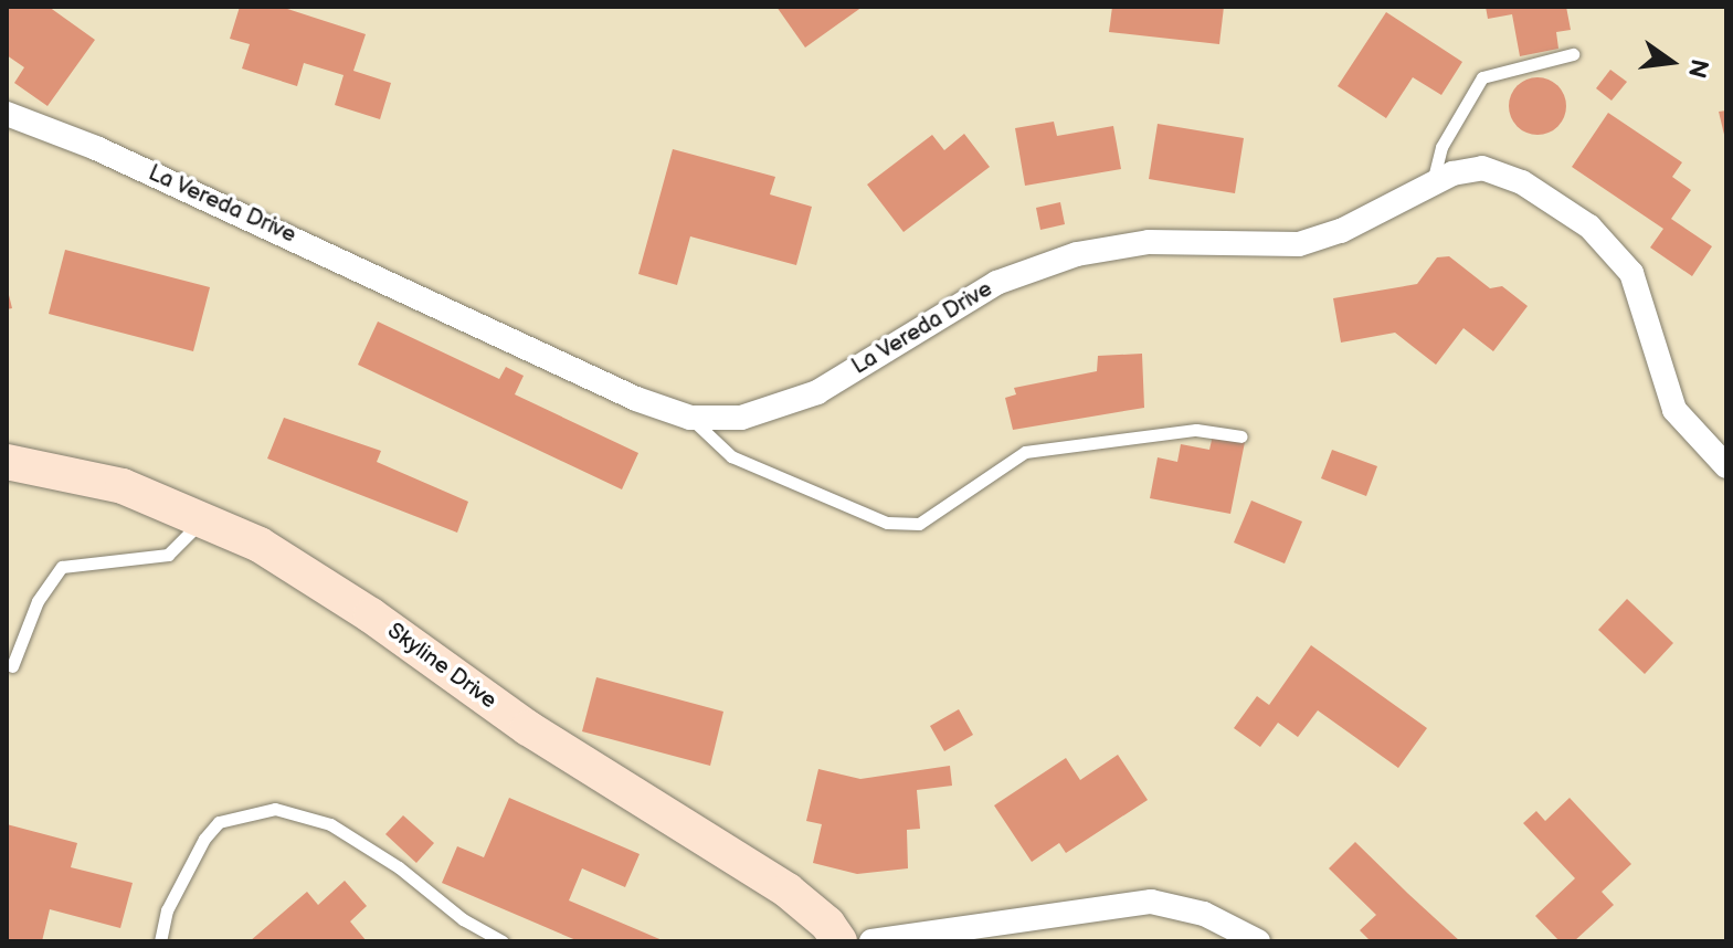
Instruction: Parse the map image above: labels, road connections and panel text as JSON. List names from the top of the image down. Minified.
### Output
{"streets":{"street":["La Vereda Drive","Skyline Drive"]},"north":"right"}
